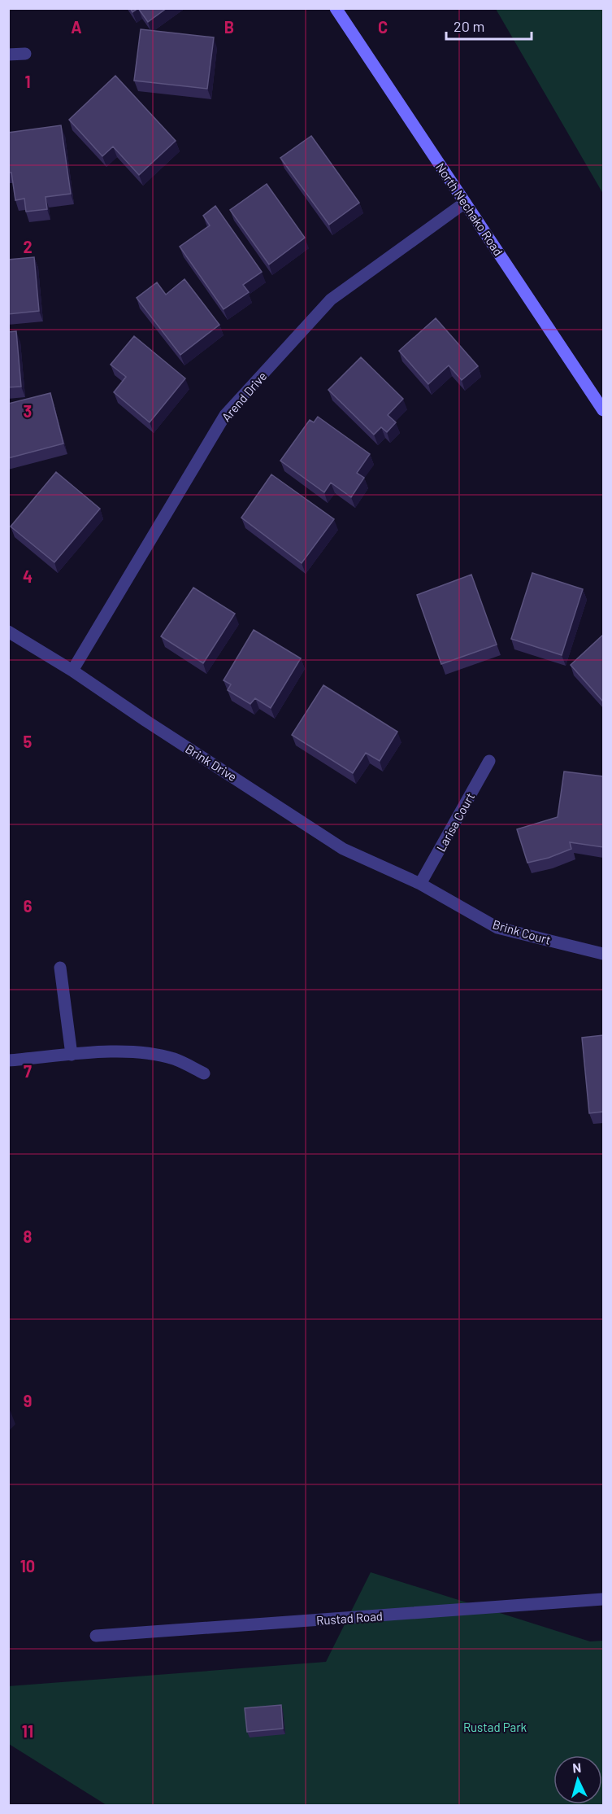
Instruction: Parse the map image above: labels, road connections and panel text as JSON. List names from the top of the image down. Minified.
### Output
{"streets":{"main road":["North Nechako Road"],"street":["Arend Drive","Brink Drive","Larisa Court","Brink Court","Rustad Road"]},"crossings":[["North Nechako Road","Arend Drive"],["Arend Drive","Brink Drive"],["Brink Drive","Larisa Court"],["Brink Drive","Brink Court"],["Larisa Court","Brink Court"]],"parks":["Rustad Park"],"scale_bar":"20 m","north":"top","grid":{"columns":["A","B","C"],"rows":["1","2","3","4","5","6","7","8","9","10","11"]}}
